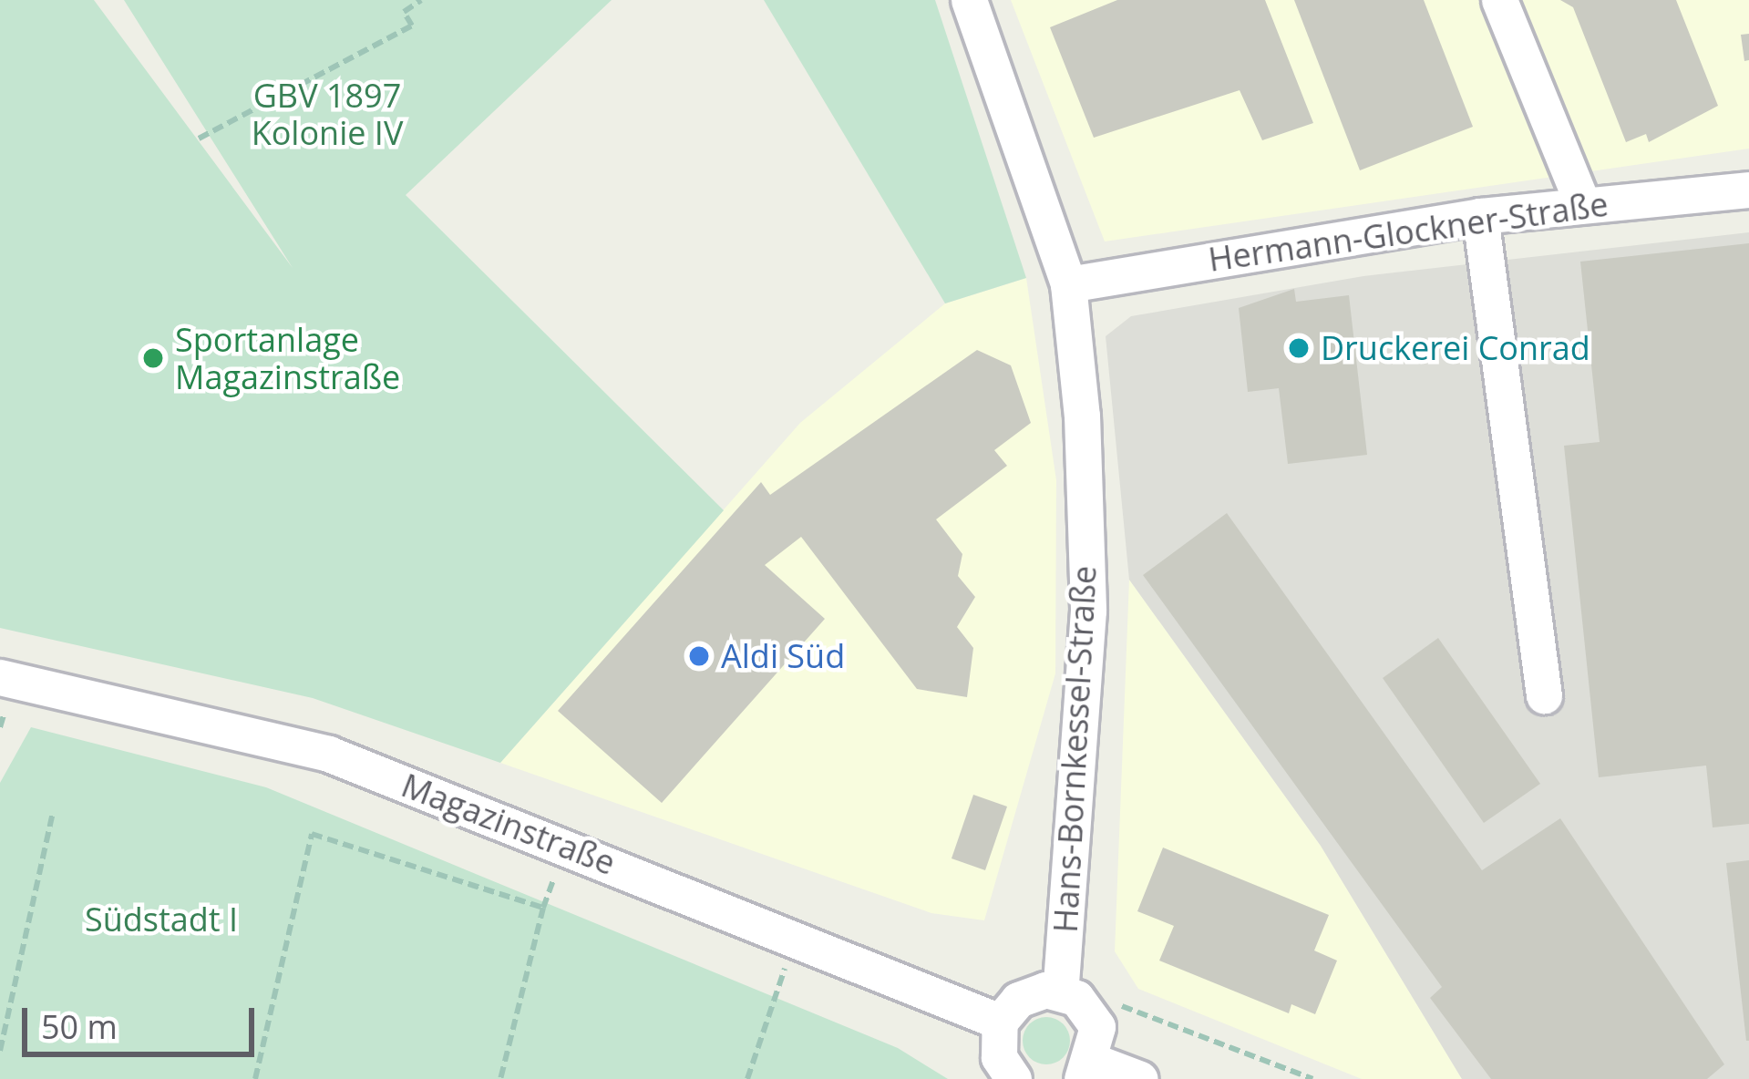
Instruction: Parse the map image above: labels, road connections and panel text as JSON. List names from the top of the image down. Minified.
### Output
{"streets":{"street":["Hermann-Glockner-Straße","Hans-Bornkessel-Straße","Magazinstraße"]},"crossings":[["Hermann-Glockner-Straße","Hans-Bornkessel-Straße"]],"parks":["GBV 1897 Kolonie IV","Südstadt I"],"places":["Druckerei Conrad","Sportanlage Magazinstraße","Aldi Süd"],"scale_bar":"50 m"}
